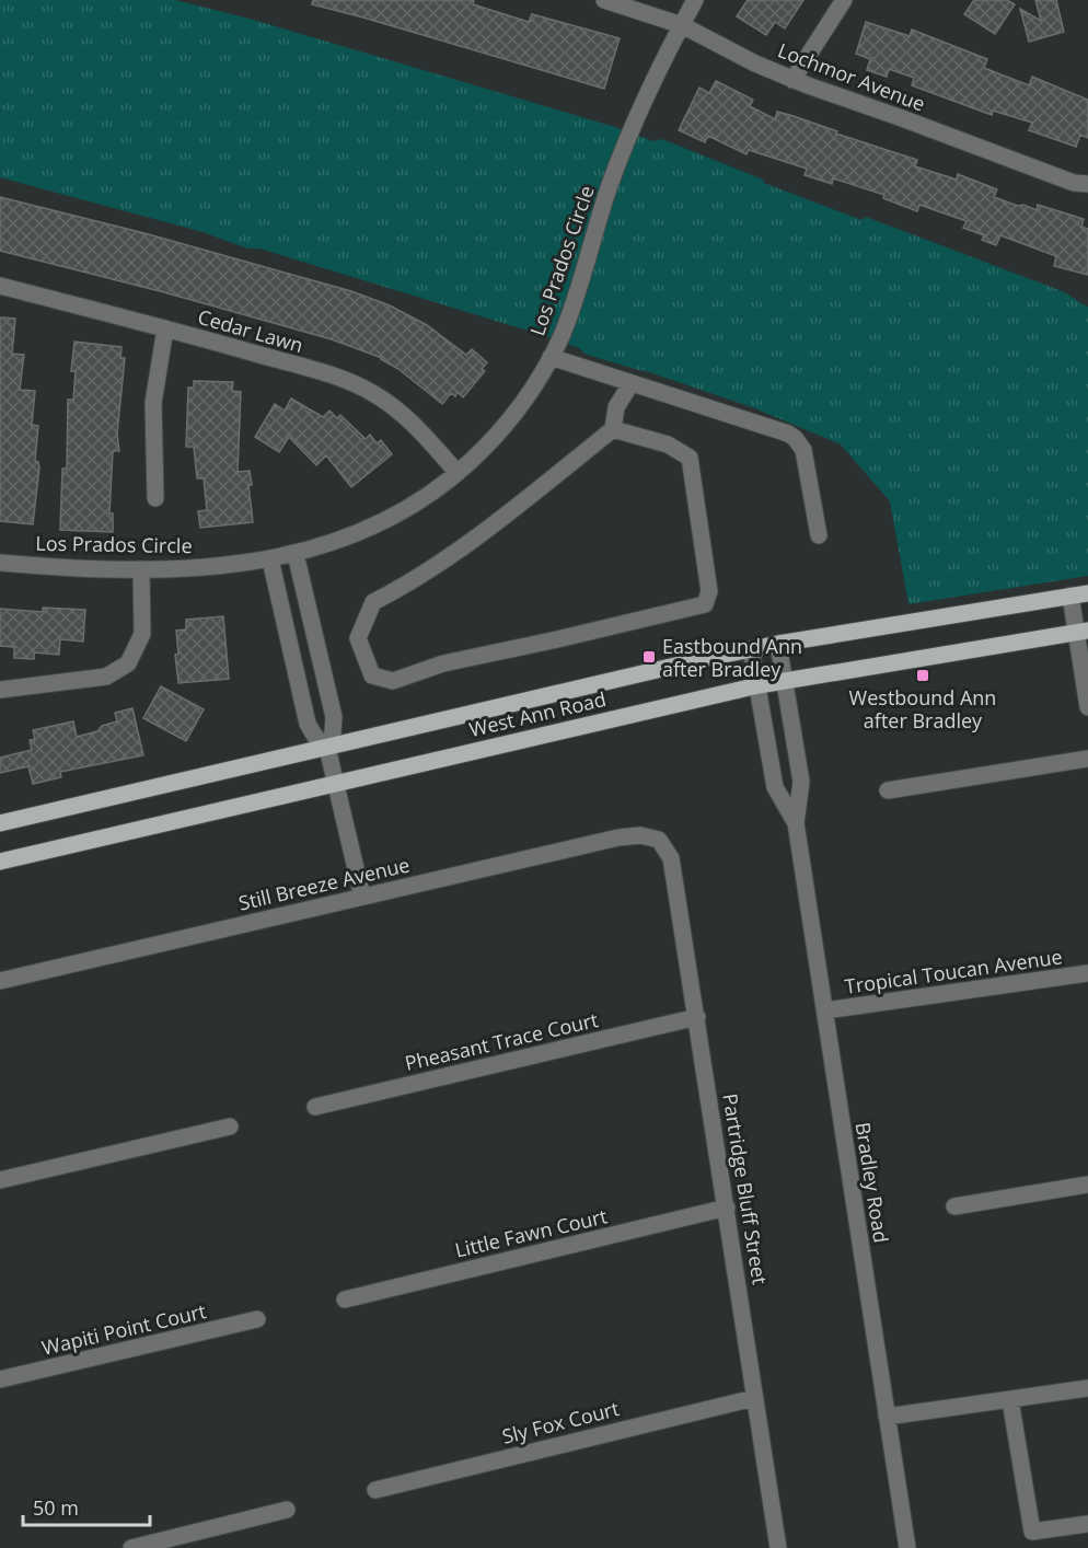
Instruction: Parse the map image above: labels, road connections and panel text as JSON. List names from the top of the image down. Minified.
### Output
{"streets":{"main road":["West Ann Road"],"street":["Lochmor Avenue","Los Prados Circle","Cedar Lawn","Still Breeze Avenue","Tropical Toucan Avenue","Pheasant Trace Court","Bradley Road","Partridge Bluff Street","Little Fawn Court","Wapiti Point Court","Sly Fox Court"]},"crossings":[["Lochmor Avenue","Los Prados Circle"],["Los Prados Circle","Cedar Lawn"],["West Ann Road","Bradley Road"],["Still Breeze Avenue","Partridge Bluff Street"],["Tropical Toucan Avenue","Bradley Road"],["Pheasant Trace Court","Partridge Bluff Street"],["Partridge Bluff Street","Little Fawn Court"],["Partridge Bluff Street","Sly Fox Court"]],"places":{"transit":["Eastbound Ann after Bradley","Westbound Ann after Bradley"]},"scale_bar":"50 m"}
